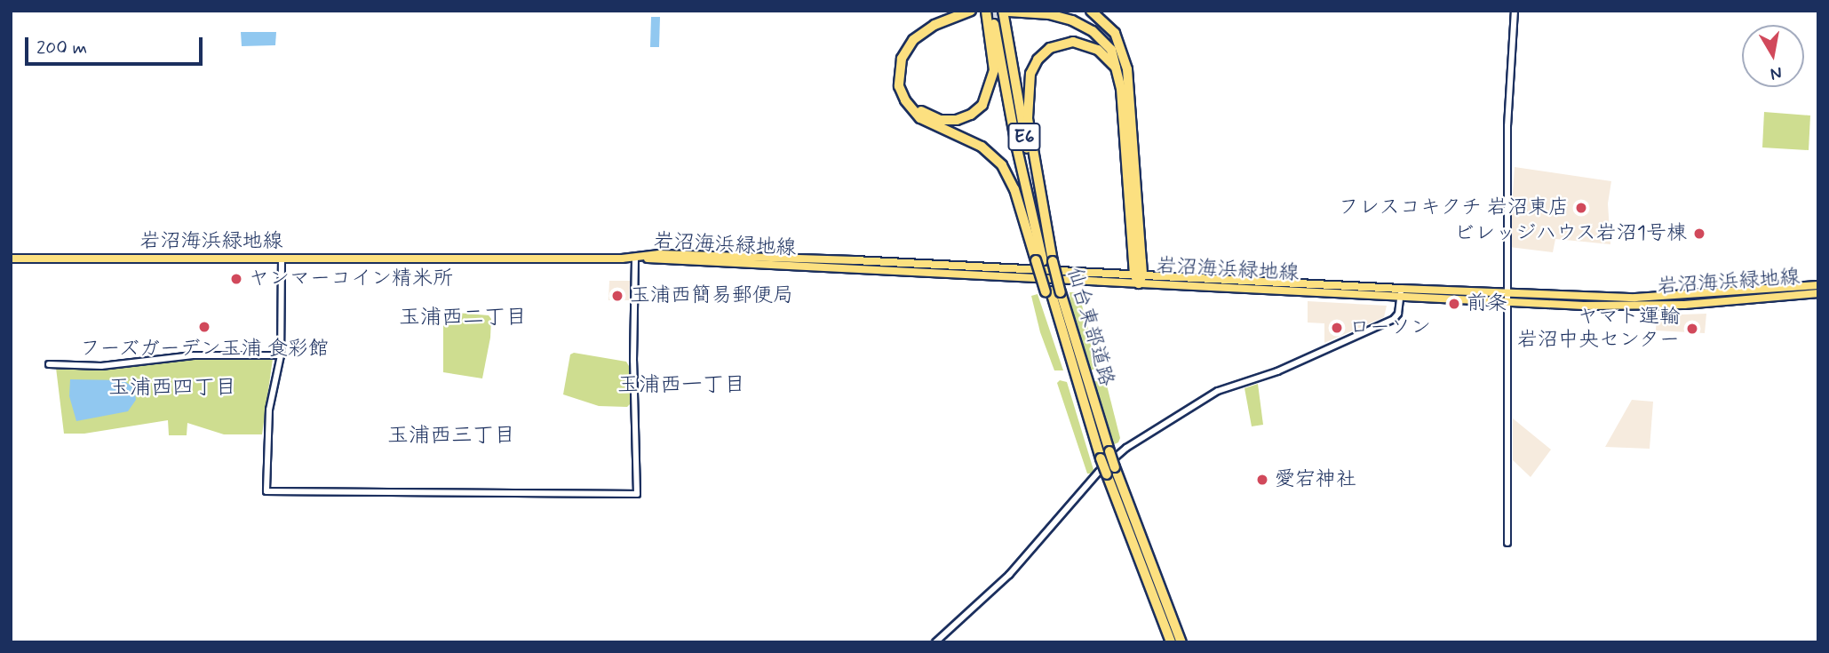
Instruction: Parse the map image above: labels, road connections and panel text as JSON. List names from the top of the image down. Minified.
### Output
{"streets":{"highway":["E6","仙台東部道路"],"main road":["岩沼海浜緑地線"]},"districts":["玉浦西二丁目","玉浦西一丁目","玉浦西四丁目","玉浦西三丁目"],"places":["フレスコキクチ 岩沼東店","ビレッジハウス岩沼1号棟","ヤンマーコイン精米所","玉浦西簡易郵便局","前条","フーズガーデン玉浦 食彩館","ローソン","ヤマト運輸 岩沼中央センター","愛宕神社"],"scale_bar":"200 m","north":"bottom"}
